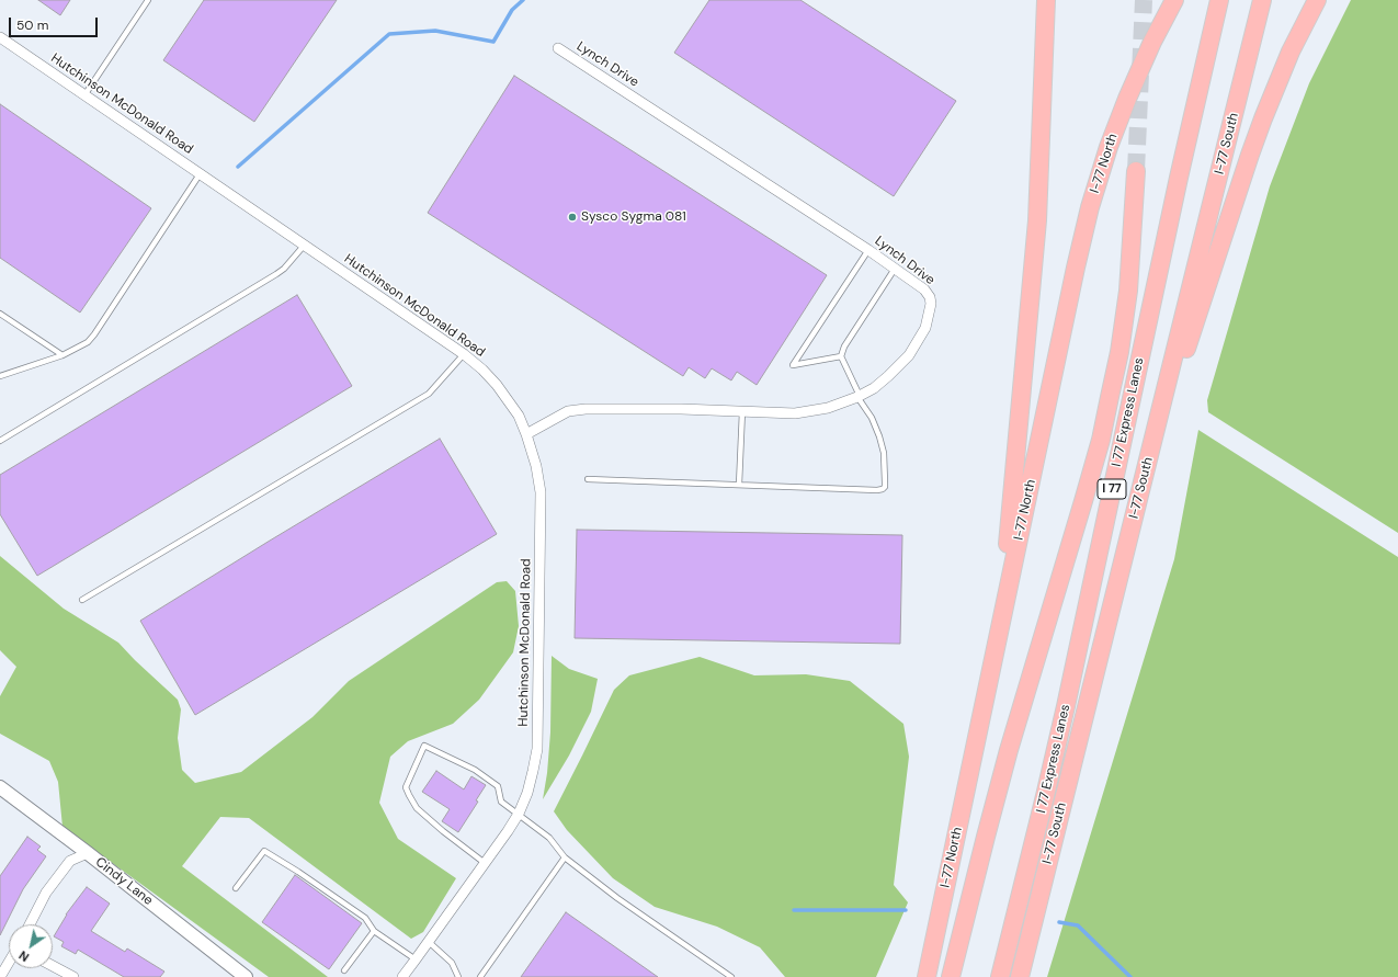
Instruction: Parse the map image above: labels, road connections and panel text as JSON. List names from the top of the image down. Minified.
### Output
{"streets":{"highway":["I-77 South","I-77 North","I 77 Express Lanes","I 77"],"main road":["Cindy Lane"],"street":["Lynch Drive","Hutchinson McDonald Road"]},"crossings":[["Lynch Drive","Hutchinson McDonald Road"]],"places":["Sysco Sygma 081"],"scale_bar":"50 m","north":"bottom left"}
